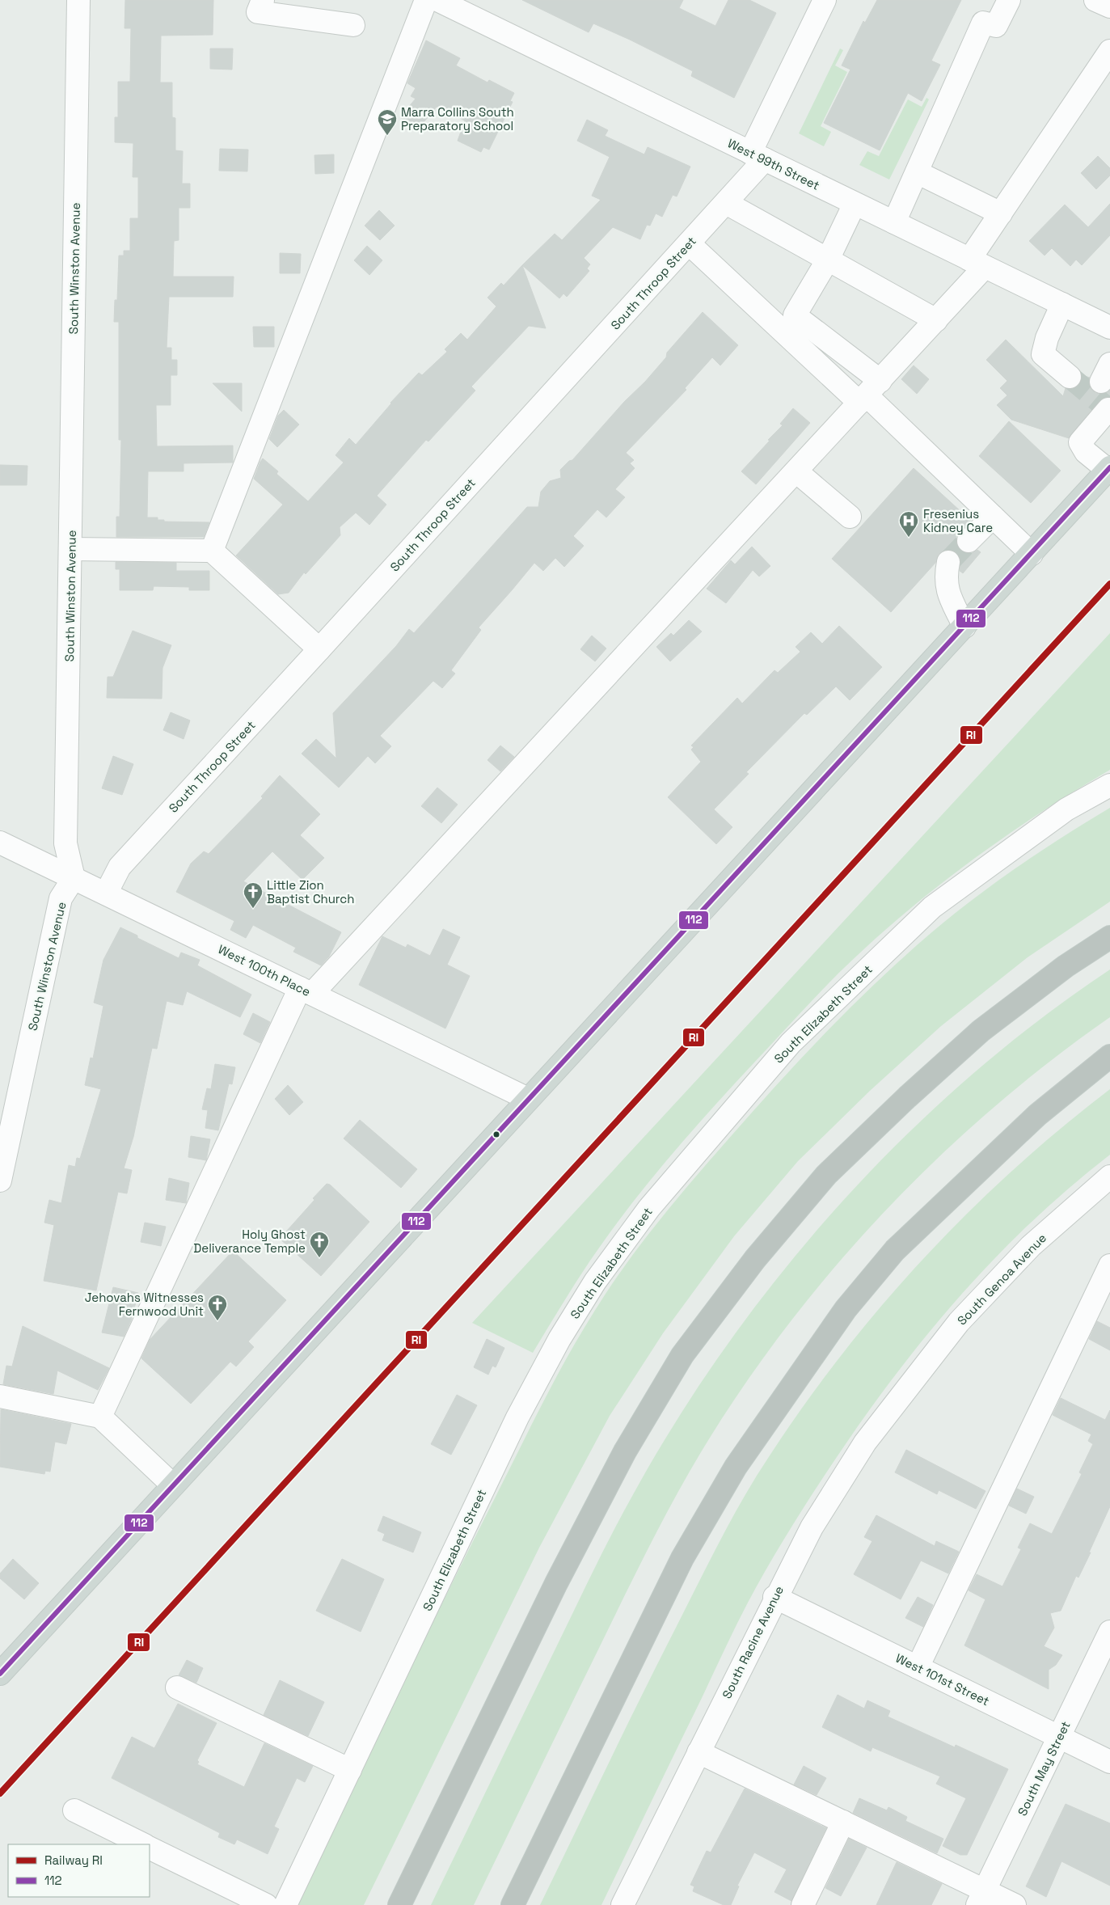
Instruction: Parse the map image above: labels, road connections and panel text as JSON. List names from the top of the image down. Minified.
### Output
{"streets":{"street":["West 99th Street","South Winston Avenue","South Throop Street","West 100th Place","South Elizabeth Street","South Genoa Avenue","South Racine Avenue","West 101st Street","South May Street"]},"crossings":[["West 99th Street","South Throop Street"],["South Winston Avenue","West 100th Place"],["South Throop Street","West 100th Place"],["South Genoa Avenue","South Racine Avenue"],["South Racine Avenue","West 101st Street"],["West 101st Street","South May Street"]],"places":{"school or university":["Marra Collins South Preparatory School"],"hospital":["Fresenius Kidney Care"],"church":["Little Zion Baptist Church","Holy Ghost Deliverance Temple","Jehovahs Witnesses Fernwood Unit"]},"lines":["transit line 112","rail line RI"],"legend":["Railway RI","112"]}
